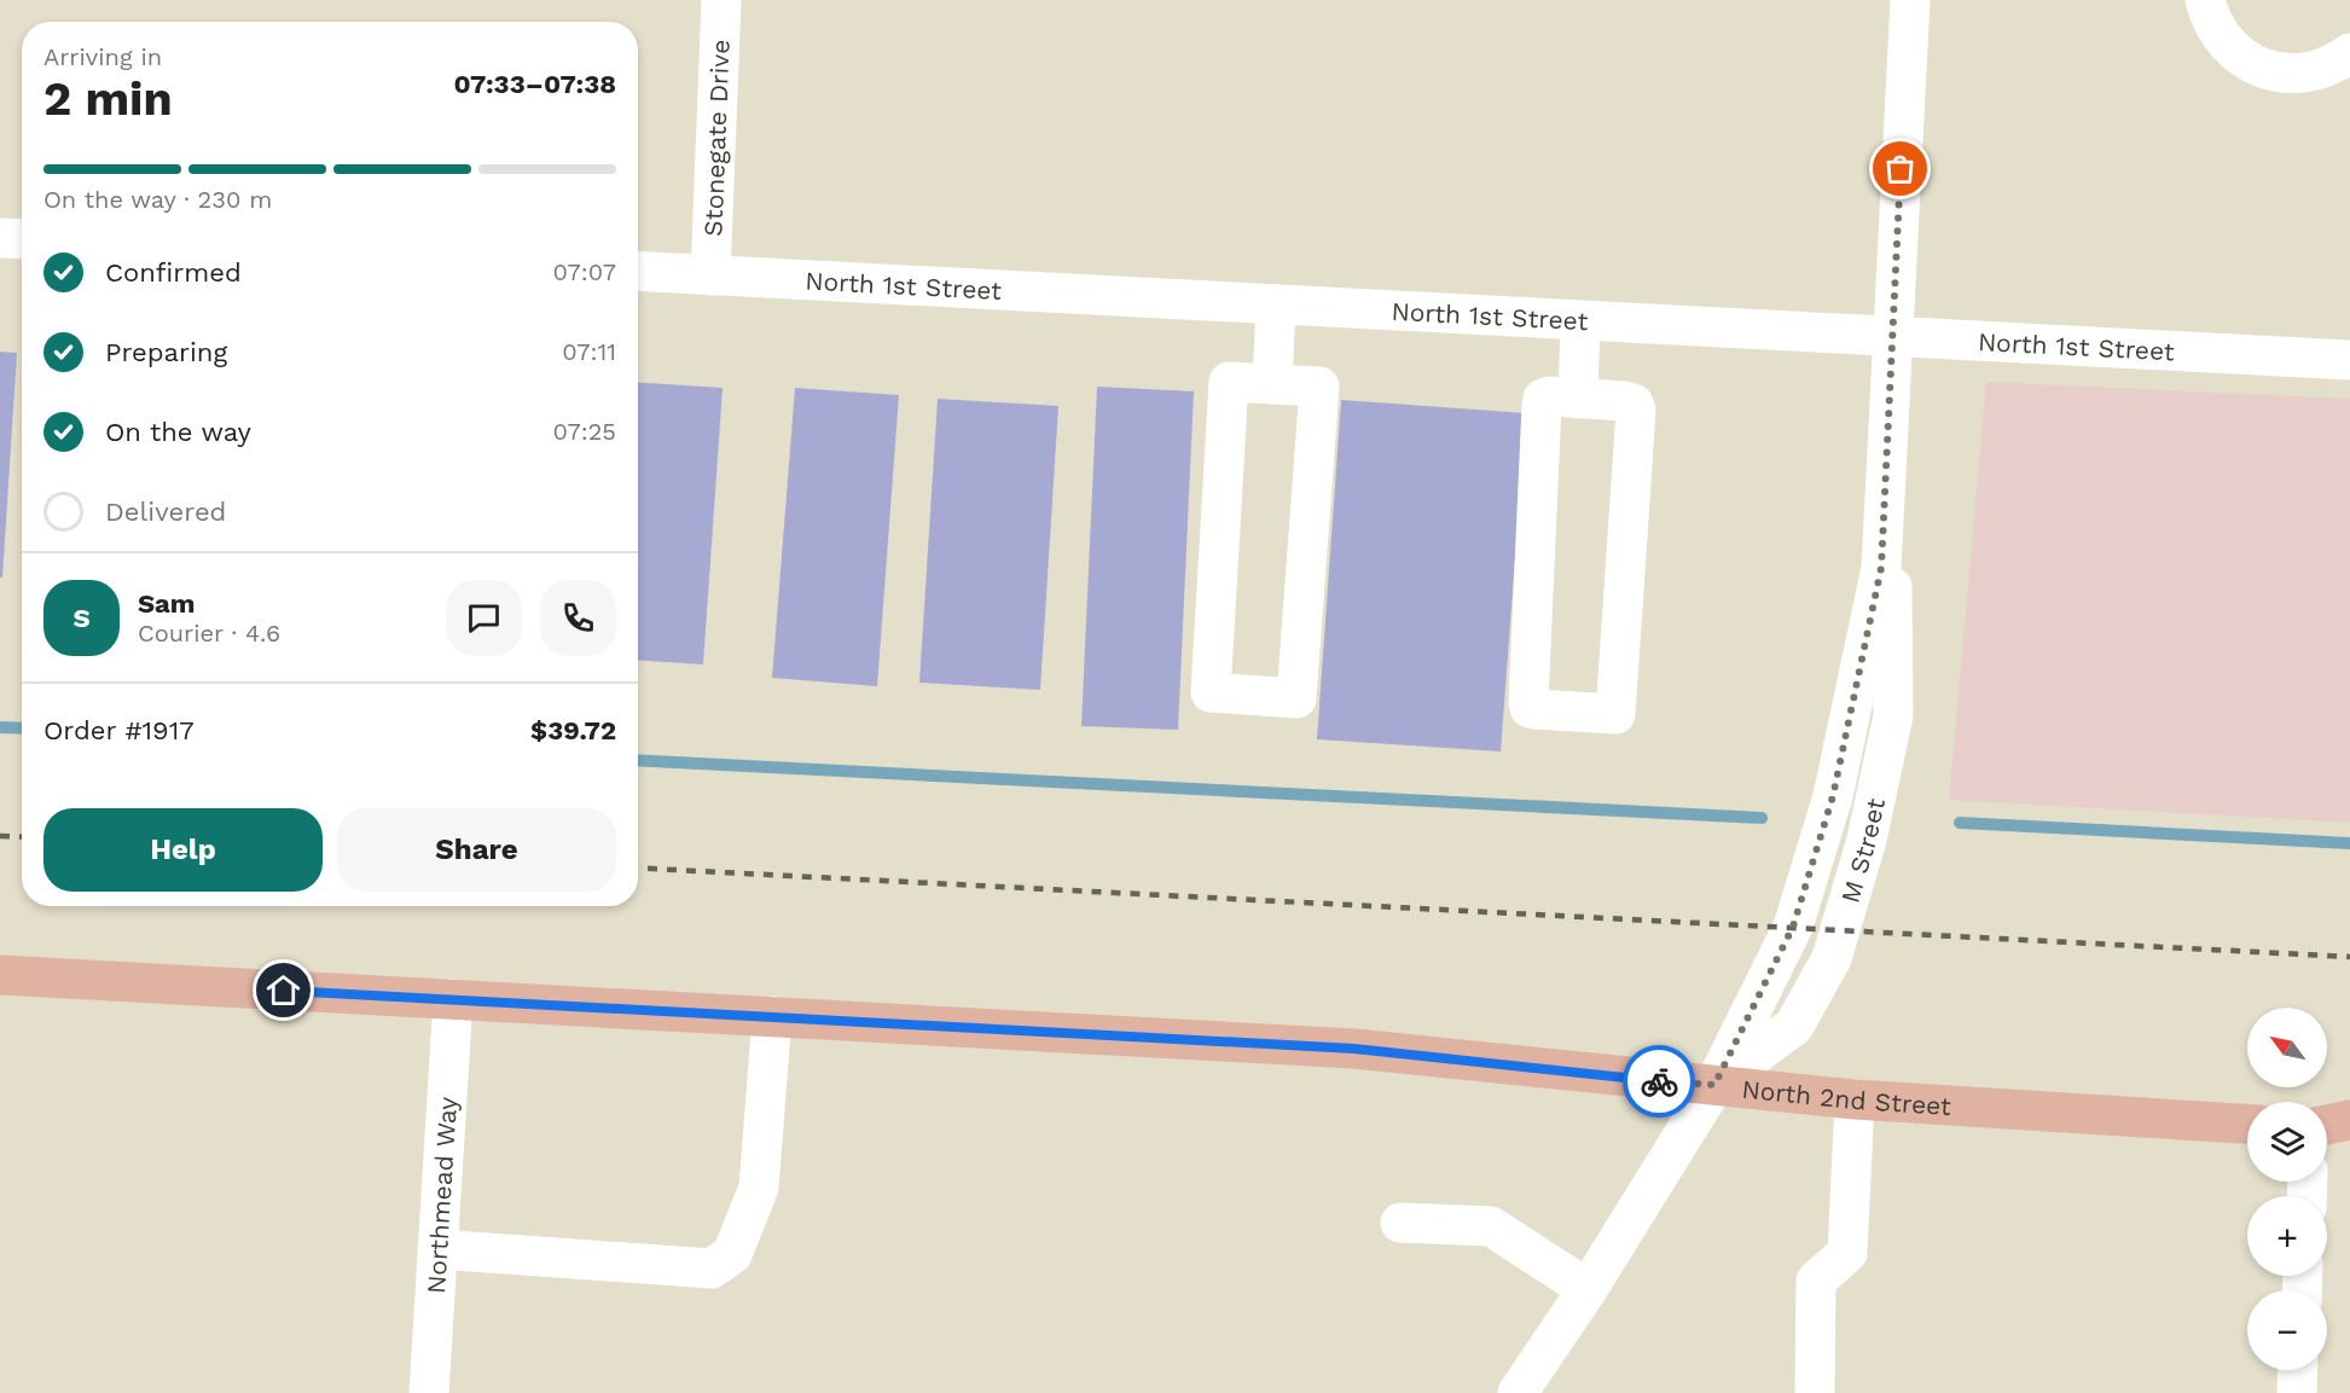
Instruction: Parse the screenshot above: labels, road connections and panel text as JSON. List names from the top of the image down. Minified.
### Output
{"streets":{"main road":["North 2nd Street"],"street":["Stonegate Drive","North 1st Street","M Street","Northmead Way"]},"crossings":[["Stonegate Drive","North 1st Street"],["North 1st Street","M Street"],["M Street","North 2nd Street"],["North 2nd Street","Northmead Way"]],"north":"top left","page":{"heading":["2 min","Arriving in","07:33–07:38"],"panel":["Sam","Courier · 4.6","Order #1917","$39.72"],"bar":"On the way · 230 m","list":[["Confirmed","07:07"],["Preparing","07:11"],["On the way","07:25"],"Delivered"],"round":"S","buttons":["Help","Share"],"map_buttons":["+","−"]}}
